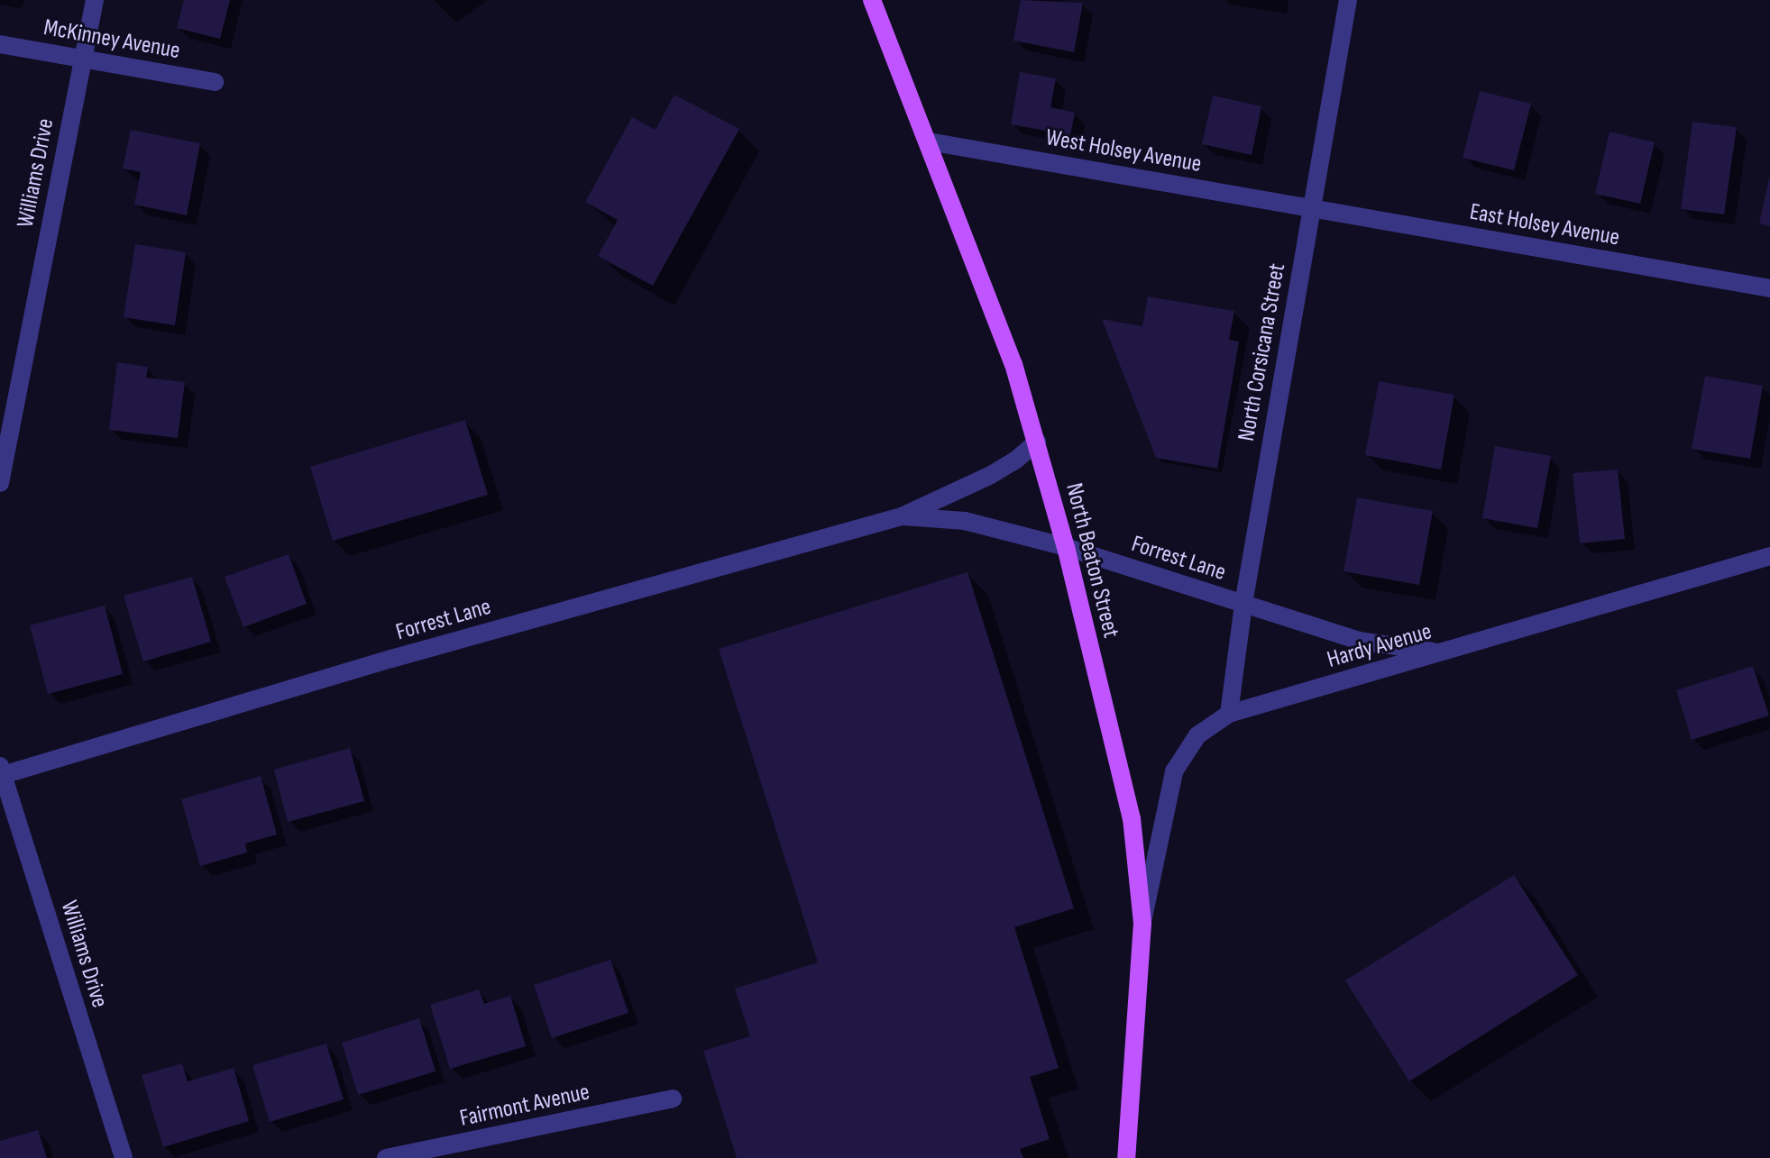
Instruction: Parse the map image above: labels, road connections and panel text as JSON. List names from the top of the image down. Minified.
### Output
{"streets":{"main road":["North Beaton Street"],"street":["McKinney Avenue","West Holsey Avenue","Williams Drive","East Holsey Avenue","North Corsicana Street","Forrest Lane","Hardy Avenue","Fairmont Avenue"]},"crossings":[["McKinney Avenue","Williams Drive"],["West Holsey Avenue","East Holsey Avenue"],["West Holsey Avenue","North Corsicana Street"],["West Holsey Avenue","North Beaton Street"],["Williams Drive","Forrest Lane"],["East Holsey Avenue","North Corsicana Street"],["North Corsicana Street","Forrest Lane"],["North Corsicana Street","Hardy Avenue"],["Forrest Lane","North Beaton Street"],["Forrest Lane","Hardy Avenue"],["North Beaton Street","Hardy Avenue"]]}
